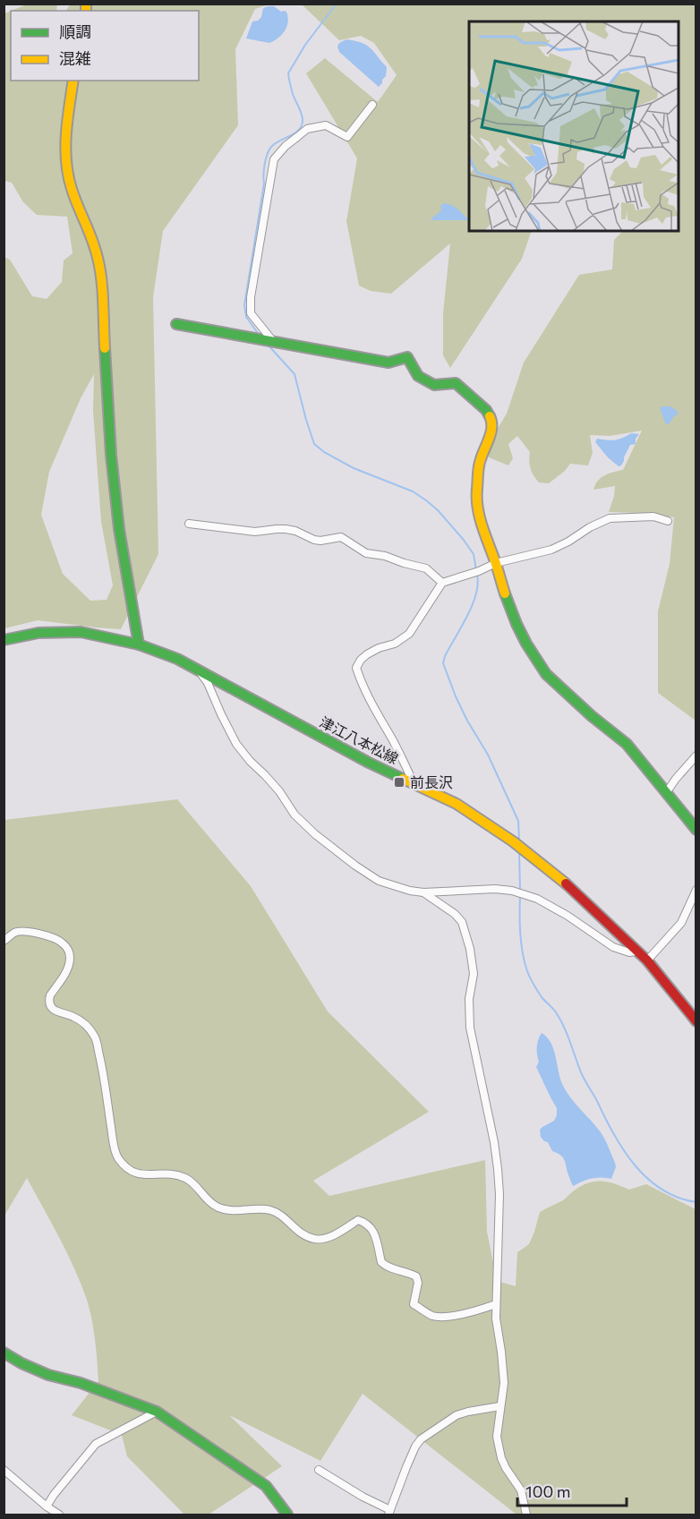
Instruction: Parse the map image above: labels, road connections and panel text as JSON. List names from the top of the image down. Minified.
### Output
{"streets":{"street":["津江八本松線"]},"places":{"transit":["前長沢"]},"legend":["順調","混雑"],"scale_bar":"100 m"}
